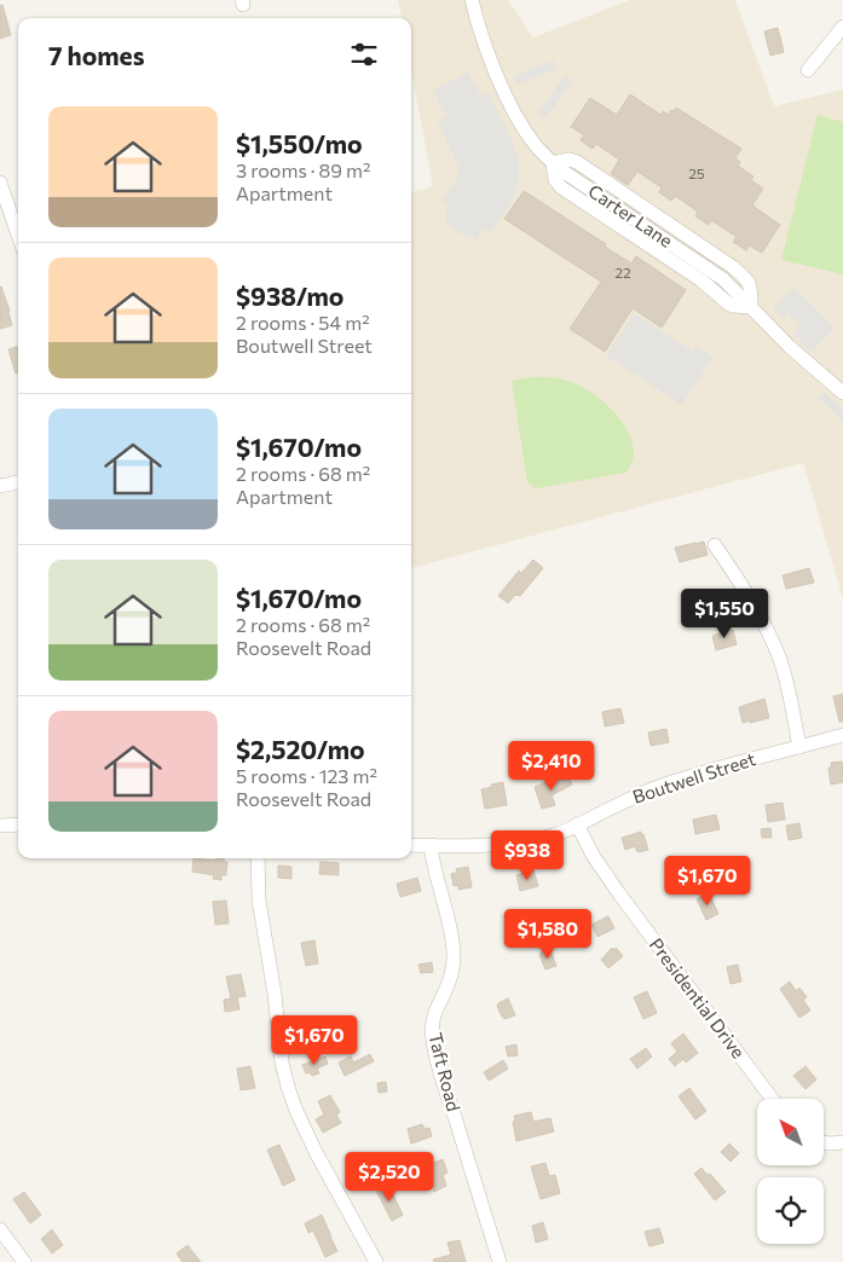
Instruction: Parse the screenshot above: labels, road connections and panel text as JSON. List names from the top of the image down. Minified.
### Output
{"streets":{"street":["Carter Lane","Boutwell Street","Presidential Drive","Taft Road"]},"crossings":[["Boutwell Street","Presidential Drive"],["Boutwell Street","Taft Road"]],"house_numbers":["25","22"],"north":"top left","page":{"heading":"7 homes","list":[{"name":"$1,550/mo","note":"3 rooms · 89 m² · Apartment"},{"name":"$938/mo","note":"2 rooms · 54 m² · Boutwell Street"},{"name":"$1,670/mo","note":"2 rooms · 68 m² · Apartment"},{"name":"$1,670/mo","note":"2 rooms · 68 m² · Roosevelt Road"},{"name":"$2,520/mo","note":"5 rooms · 123 m² · Roosevelt Road"}],"price":["$1,550","$2,410","$938","$1,670","$1,580","$1,670","$2,520"]}}
